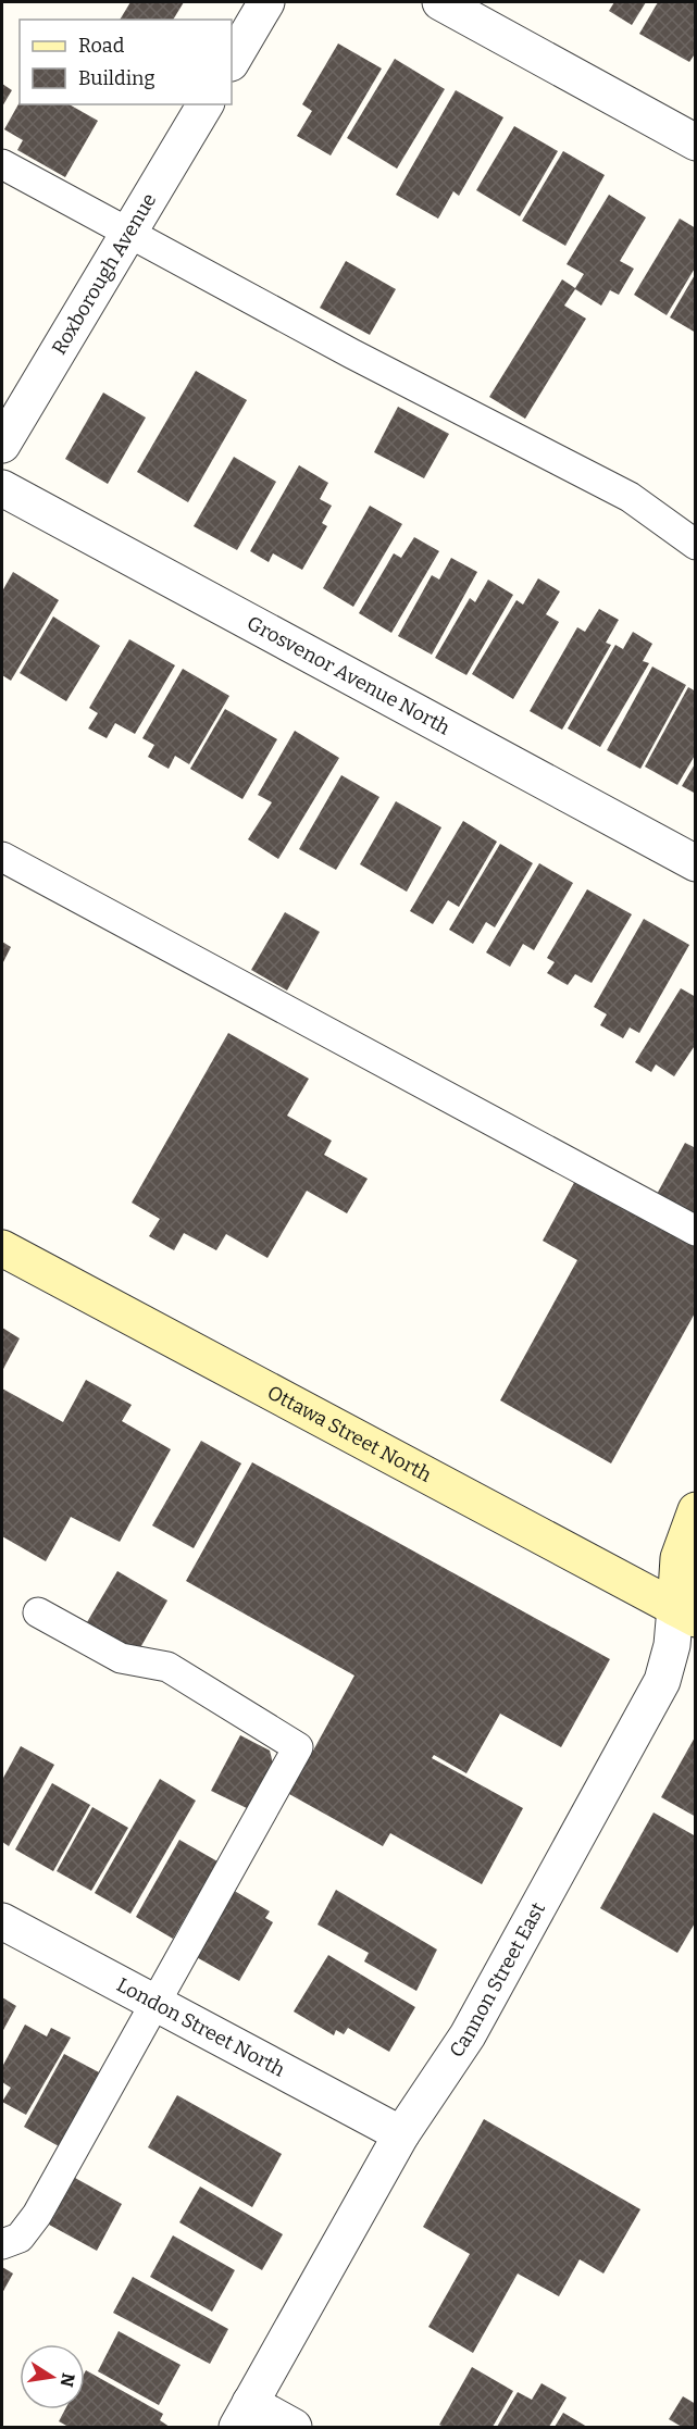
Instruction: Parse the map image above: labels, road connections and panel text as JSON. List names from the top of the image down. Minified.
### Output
{"streets":{"main road":["Ottawa Street North","Cannon Street East"],"street":["Roxborough Avenue","Grosvenor Avenue North","London Street North"]},"crossings":[["Ottawa Street North","Cannon Street East"],["Cannon Street East","London Street North"]],"legend":["Road","Building"],"north":"right"}
